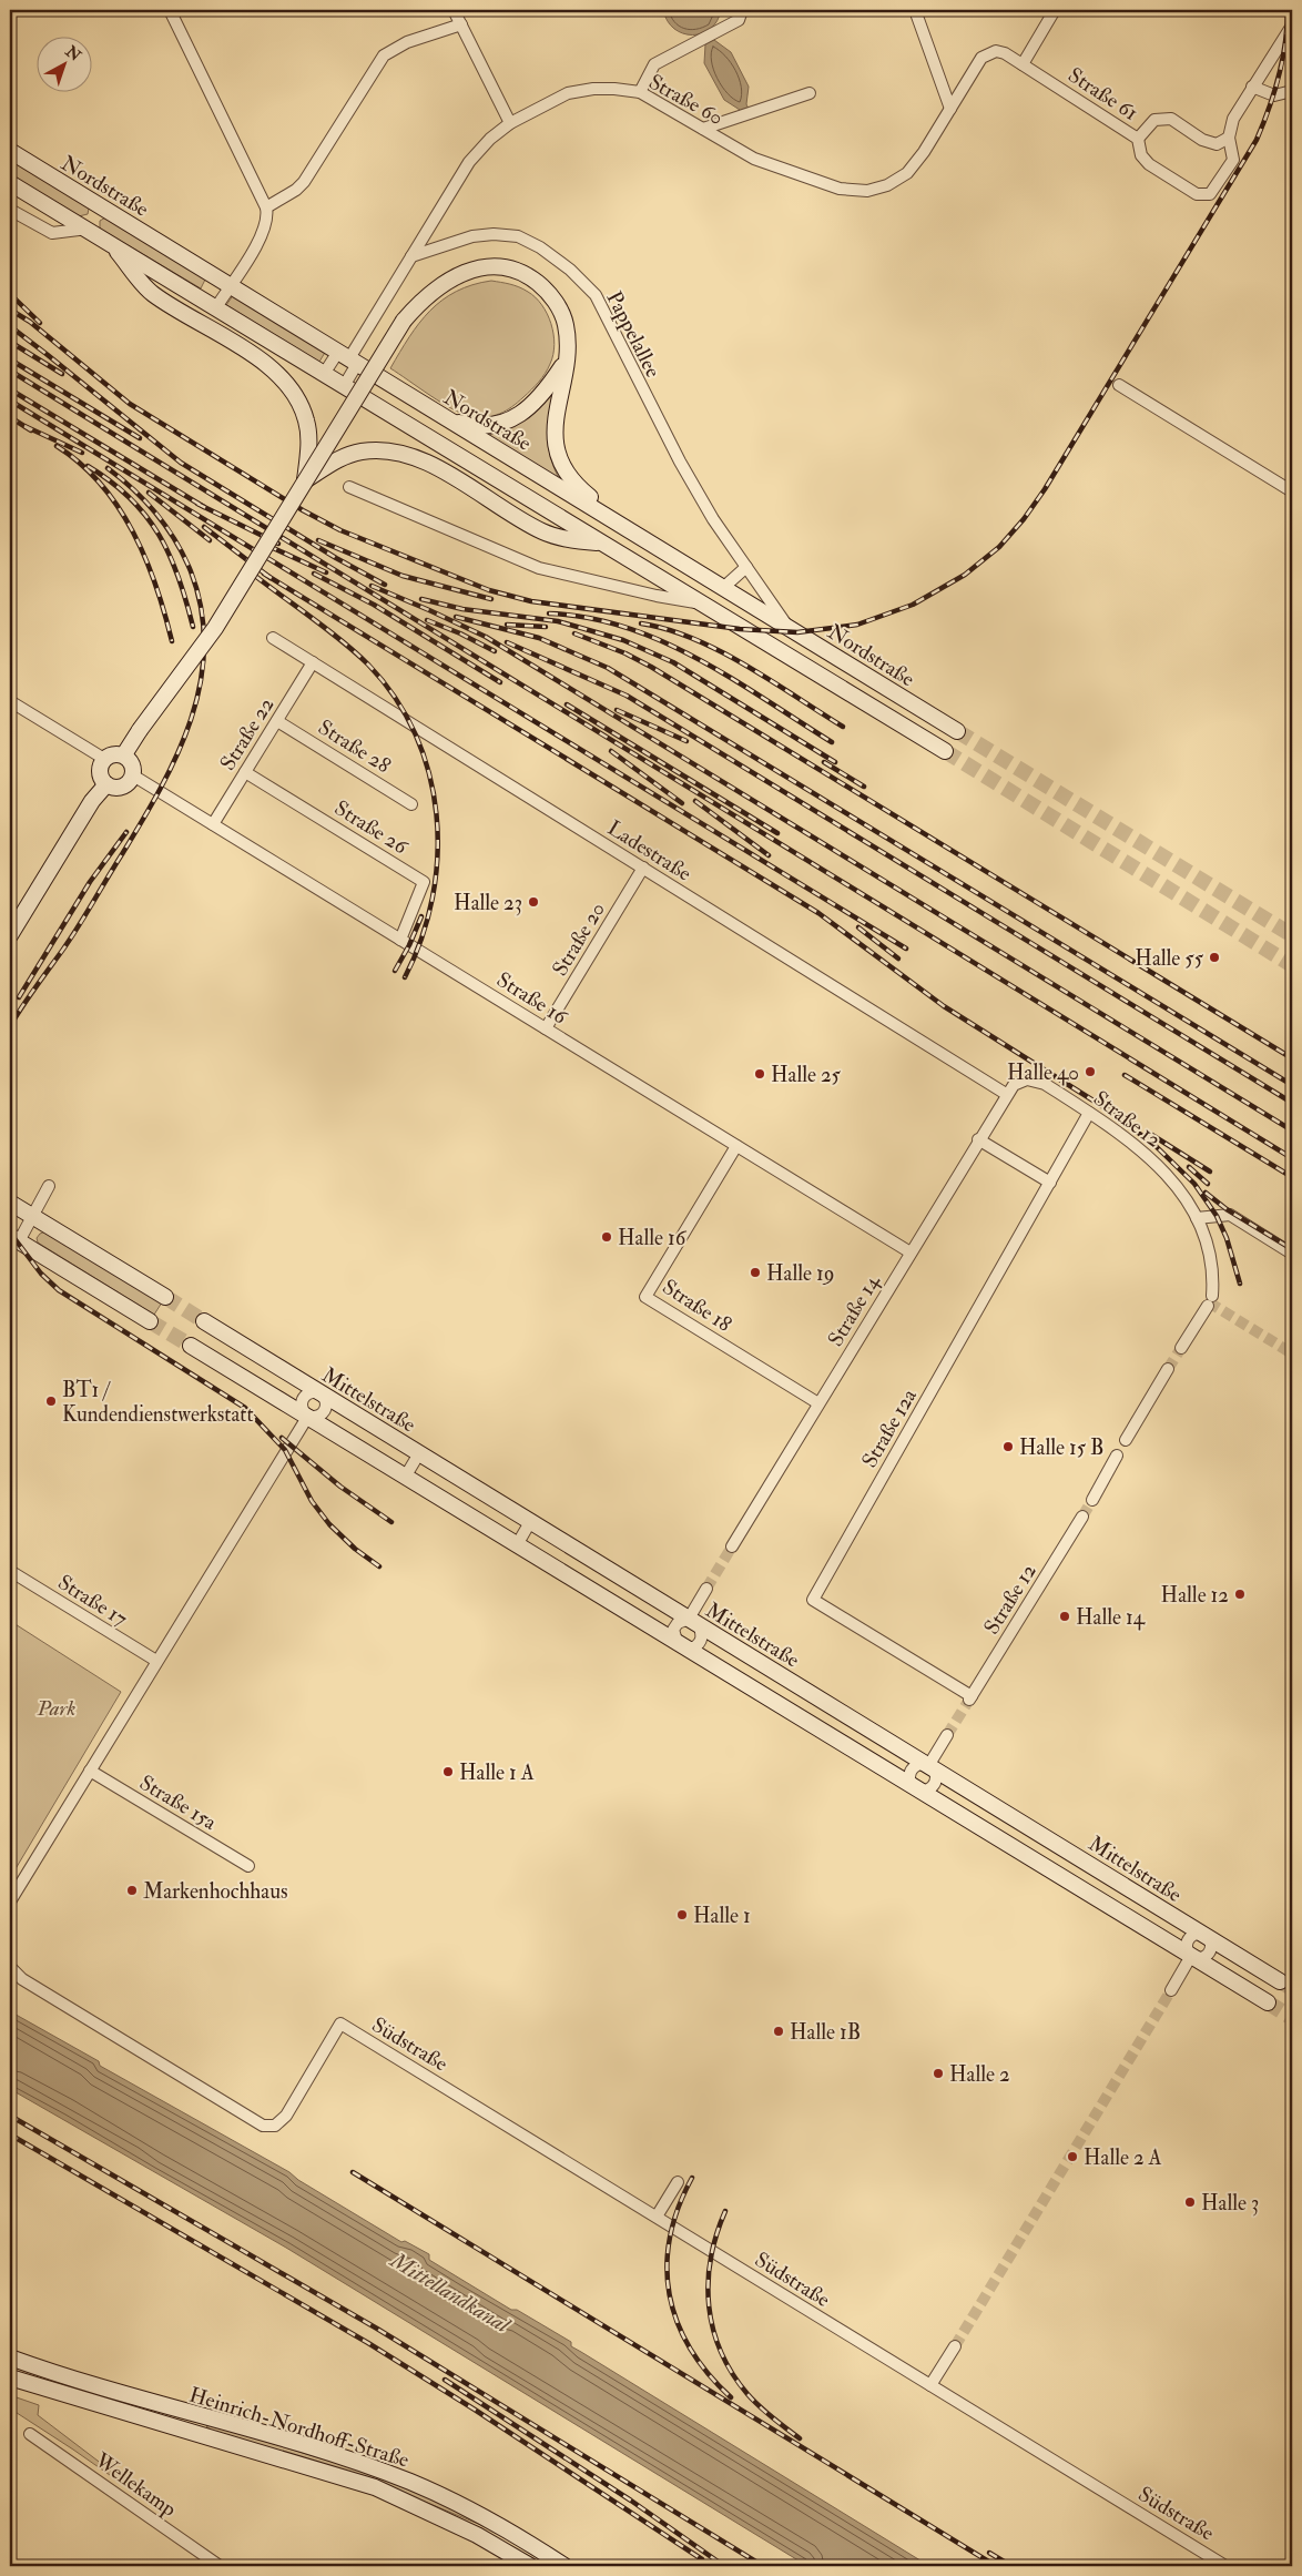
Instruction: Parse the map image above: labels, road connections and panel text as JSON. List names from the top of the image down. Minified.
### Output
{"streets":{"street":["Straße 61","Straße 60","Nordstraße","Pappelallee","Straße 22","Straße 28","Straße 26","Ladestraße","Straße 20","Straße 16","Straße 12","Straße 18","Straße 14","Mittelstraße","Straße 12a","Straße 17","Straße 15a","Südstraße","Heinrich-Nordhoff-Straße","Wellekamp"]},"crossings":[["Straße 61","Straße 60"],["Straße 60","Nordstraße"],["Straße 60","Pappelallee"],["Nordstraße","Pappelallee"],["Straße 22","Straße 28"],["Straße 22","Straße 26"],["Straße 22","Ladestraße"],["Straße 22","Straße 16"],["Straße 26","Straße 16"],["Ladestraße","Straße 20"],["Ladestraße","Straße 12"],["Ladestraße","Straße 14"],["Straße 20","Straße 16"],["Straße 16","Straße 18"],["Straße 16","Straße 14"],["Straße 12","Straße 14"],["Straße 12","Straße 12a"],["Straße 18","Straße 14"]],"water":["Mittellandkanal"],"parks":["Park"],"places":["Halle 23","Halle 55","Halle 40","Halle 25","Halle 16","Halle 19","BT1 / Kundendienstwerkstatt","Halle 15 B","Halle 12","Halle 14","Halle 1 A","Markenhochhaus","Halle 1","Halle 1B","Halle 2","Halle 2 A","Halle 3"],"north":"top right"}
